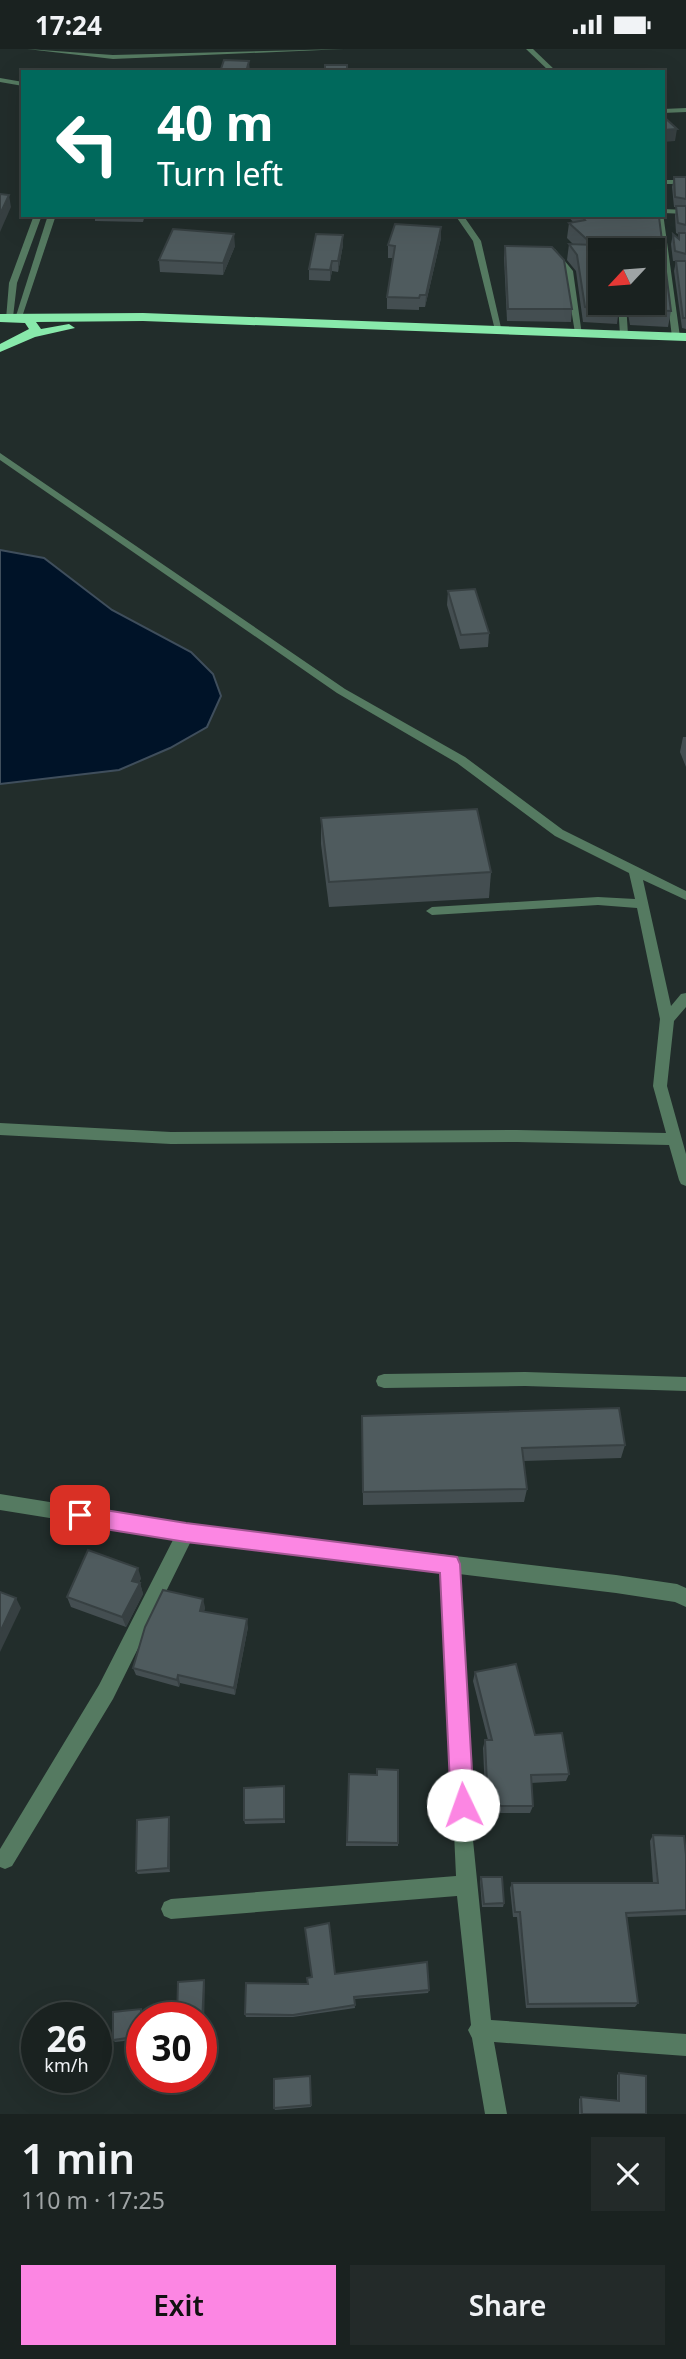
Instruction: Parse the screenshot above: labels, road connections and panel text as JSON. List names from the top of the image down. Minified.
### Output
{"north":"bottom left","page":{"status":"17:24","turn":["40 m","Turn left"],"speed":"26 km/h","limit":"30","heading":["1 min","110 m · 17:25"],"buttons":["Exit","Share"]}}
